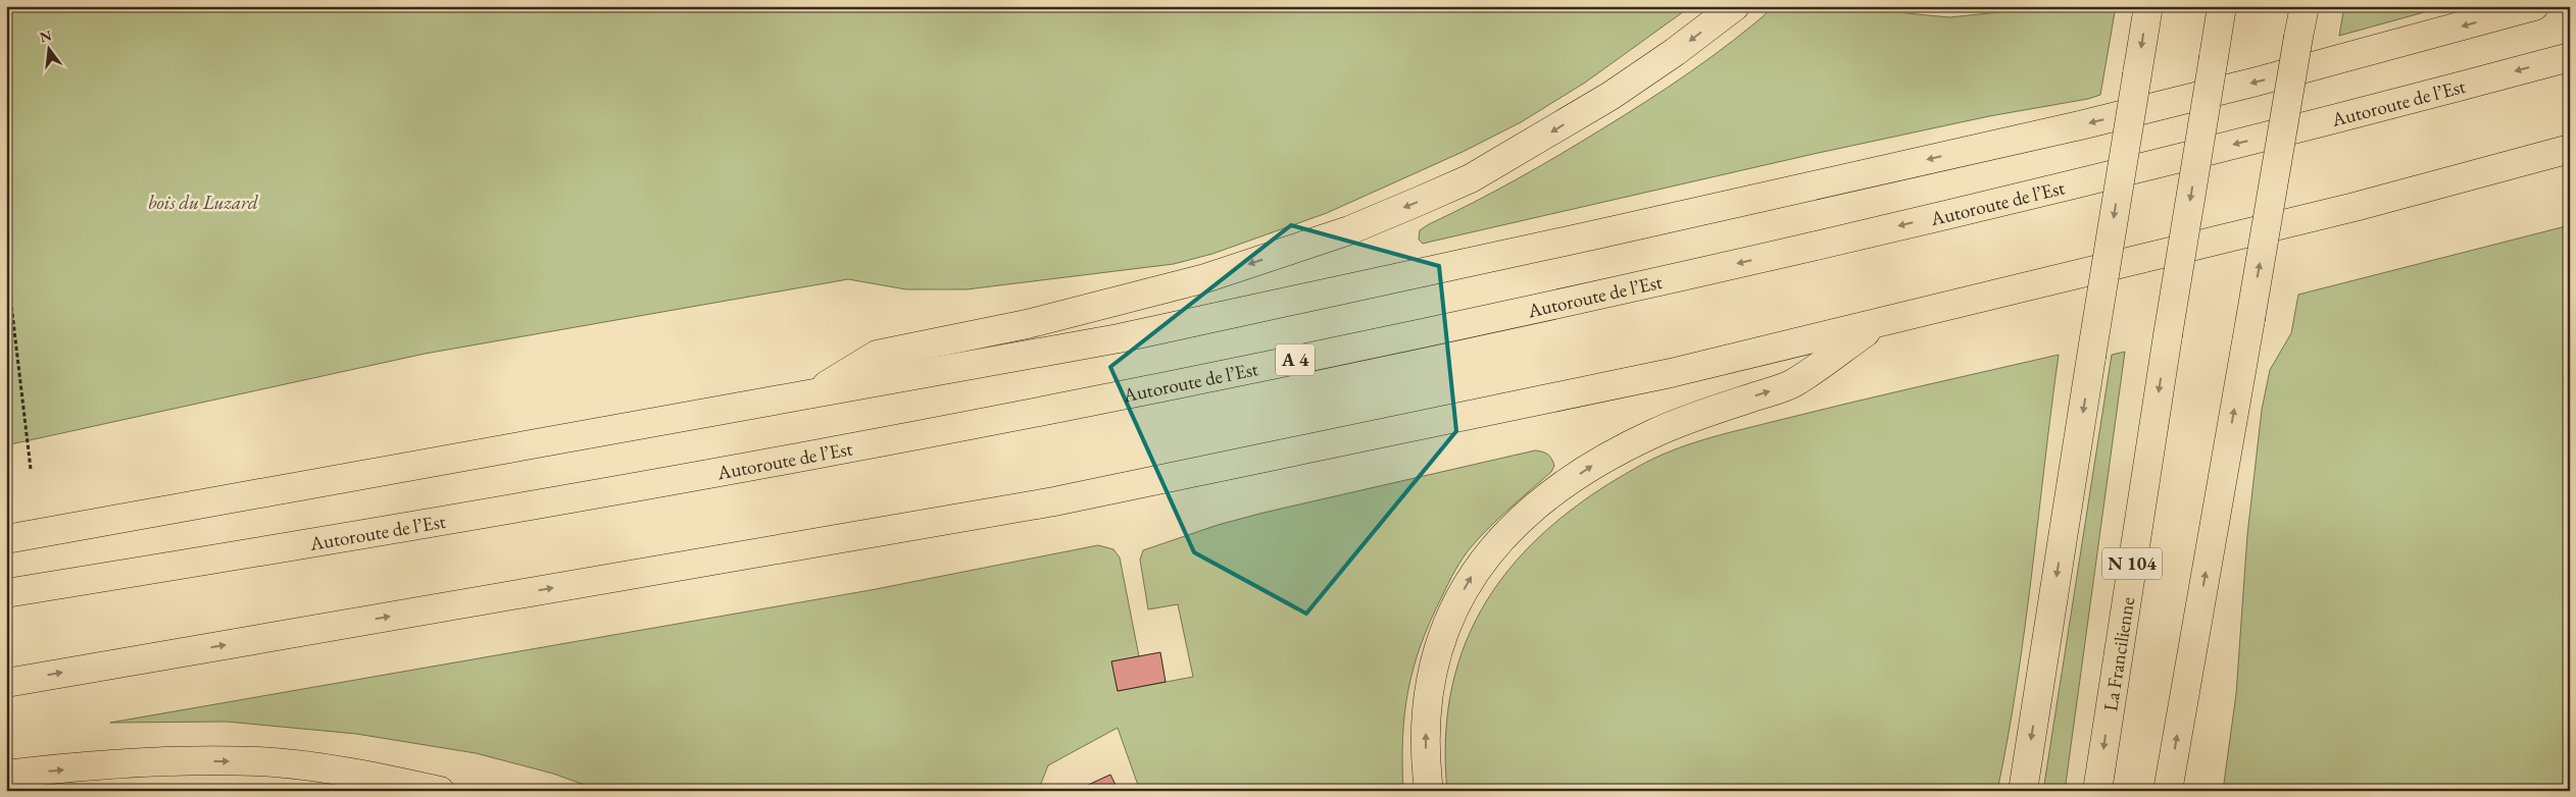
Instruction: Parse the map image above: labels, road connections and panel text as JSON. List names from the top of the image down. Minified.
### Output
{"streets":{"highway":["Autoroute de l’Est","A 4","N 104","La Francilienne"]},"parks":["bois du Luzard"],"north":"top"}
